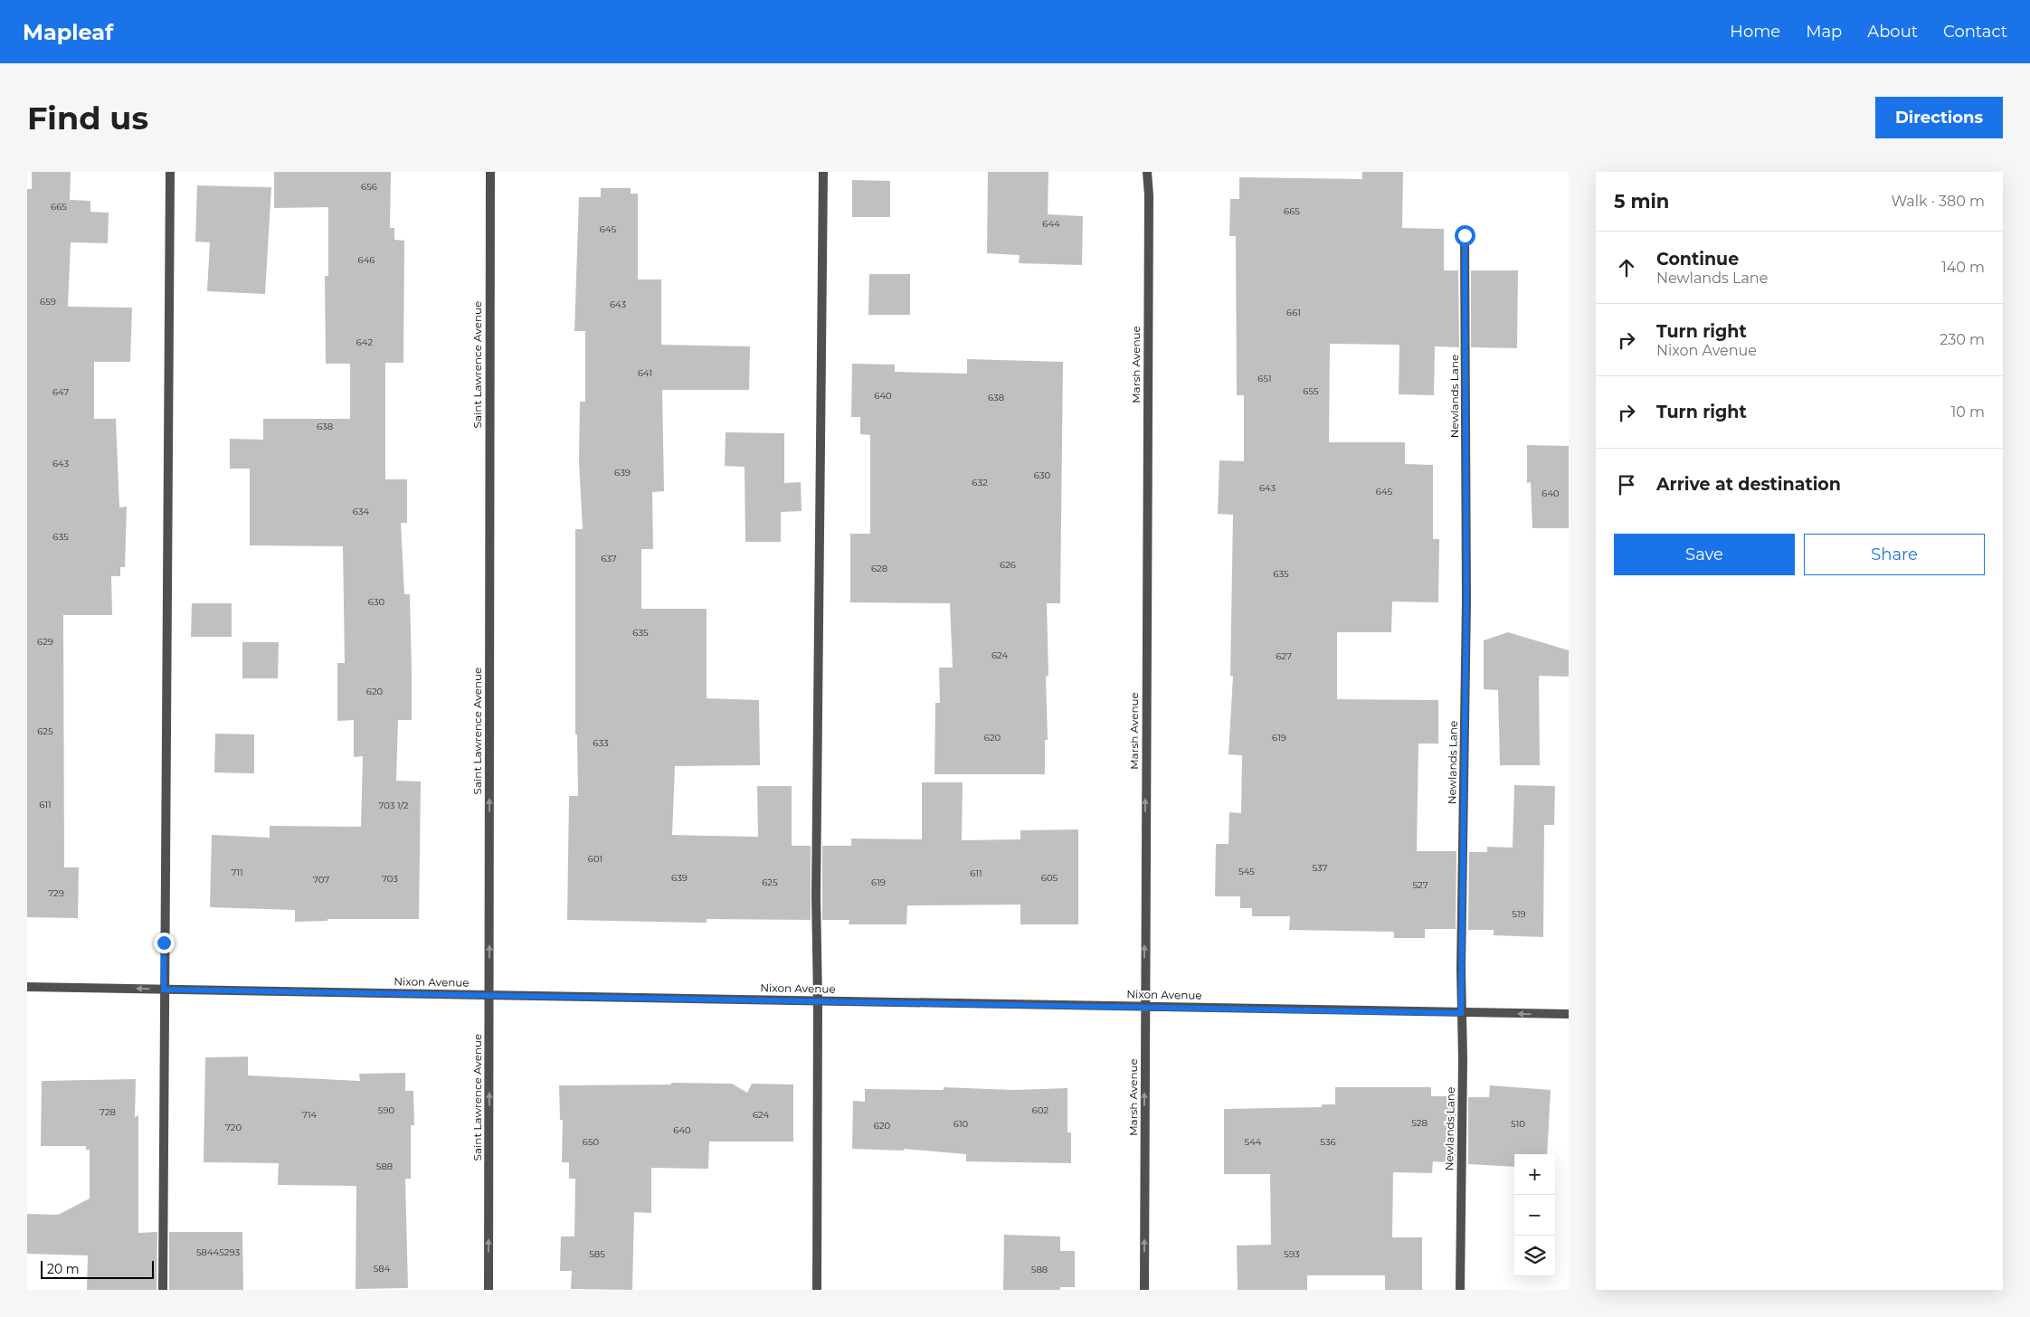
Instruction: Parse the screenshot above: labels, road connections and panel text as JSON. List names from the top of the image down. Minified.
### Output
{"streets":{"street":["Saint Lawrence Avenue","Marsh Avenue","Newlands Lane","Nixon Avenue"]},"crossings":[["Saint Lawrence Avenue","Nixon Avenue"],["Marsh Avenue","Nixon Avenue"],["Newlands Lane","Nixon Avenue"]],"one_way":["Saint Lawrence Avenue","Marsh Avenue"],"house_numbers":["656","665","665","644","645","646","659","643","661","642","641","651","655","647","640","638","638","643","639","630","632","643","645","640","634","635","637","626","628","635","630","635","629","624","627","620","625","620","619","633","611","703 1/2","601","537","545","711","611","639","605","703","707","625","619","527","729","519","590","602","728","714","624","528","610","510","620","720","640","650","544","536","588","58445293","585","593","584","588"],"scale_bar":"20 m","page":{"header":"Mapleaf","nav":["Home","Map","About","Contact"],"buttons":["Directions",["Save","Share"]],"title":"Find us","heading":["5 min","Walk · 380 m"],"list":[["Continue","Newlands Lane","140 m"],["Turn right","Nixon Avenue","230 m"],["Turn right","10 m"],"Arrive at destination"],"map_buttons":["+","−"],"scale":"20 m"}}
